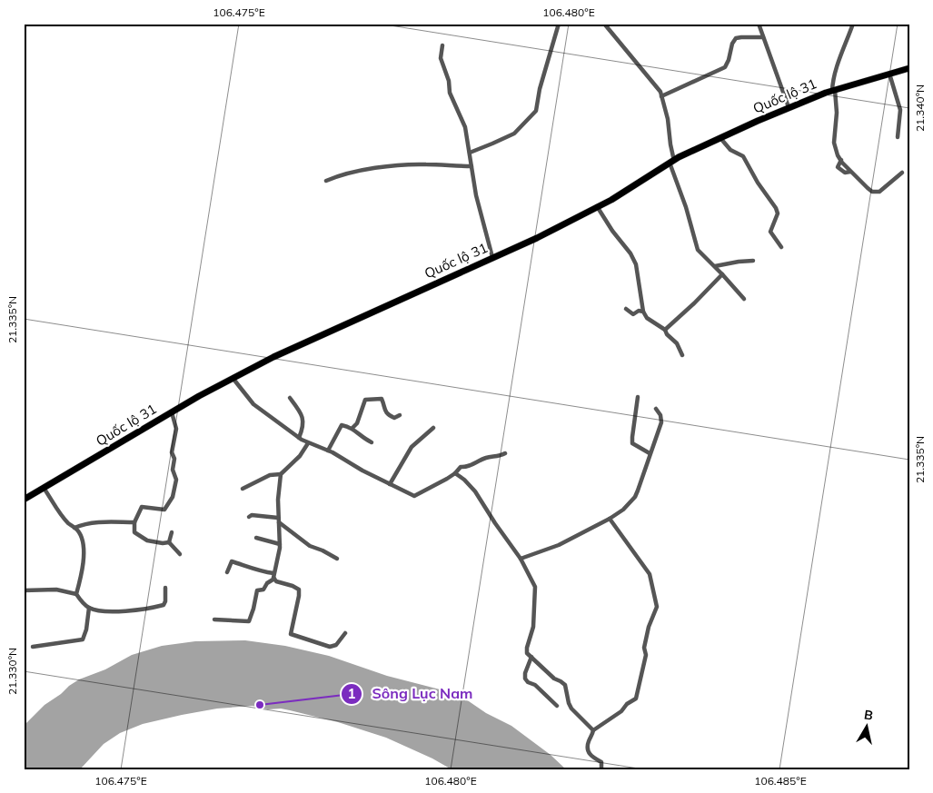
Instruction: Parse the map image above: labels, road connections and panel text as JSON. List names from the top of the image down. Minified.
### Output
{"streets":{"highway":["Quốc lộ 31"]},"places":["Sông Lục Nam"],"north":"top","coordinates":["106.475°E","106.480°E","21.340°N","21.335°N","21.330°N","106.485°E"]}
